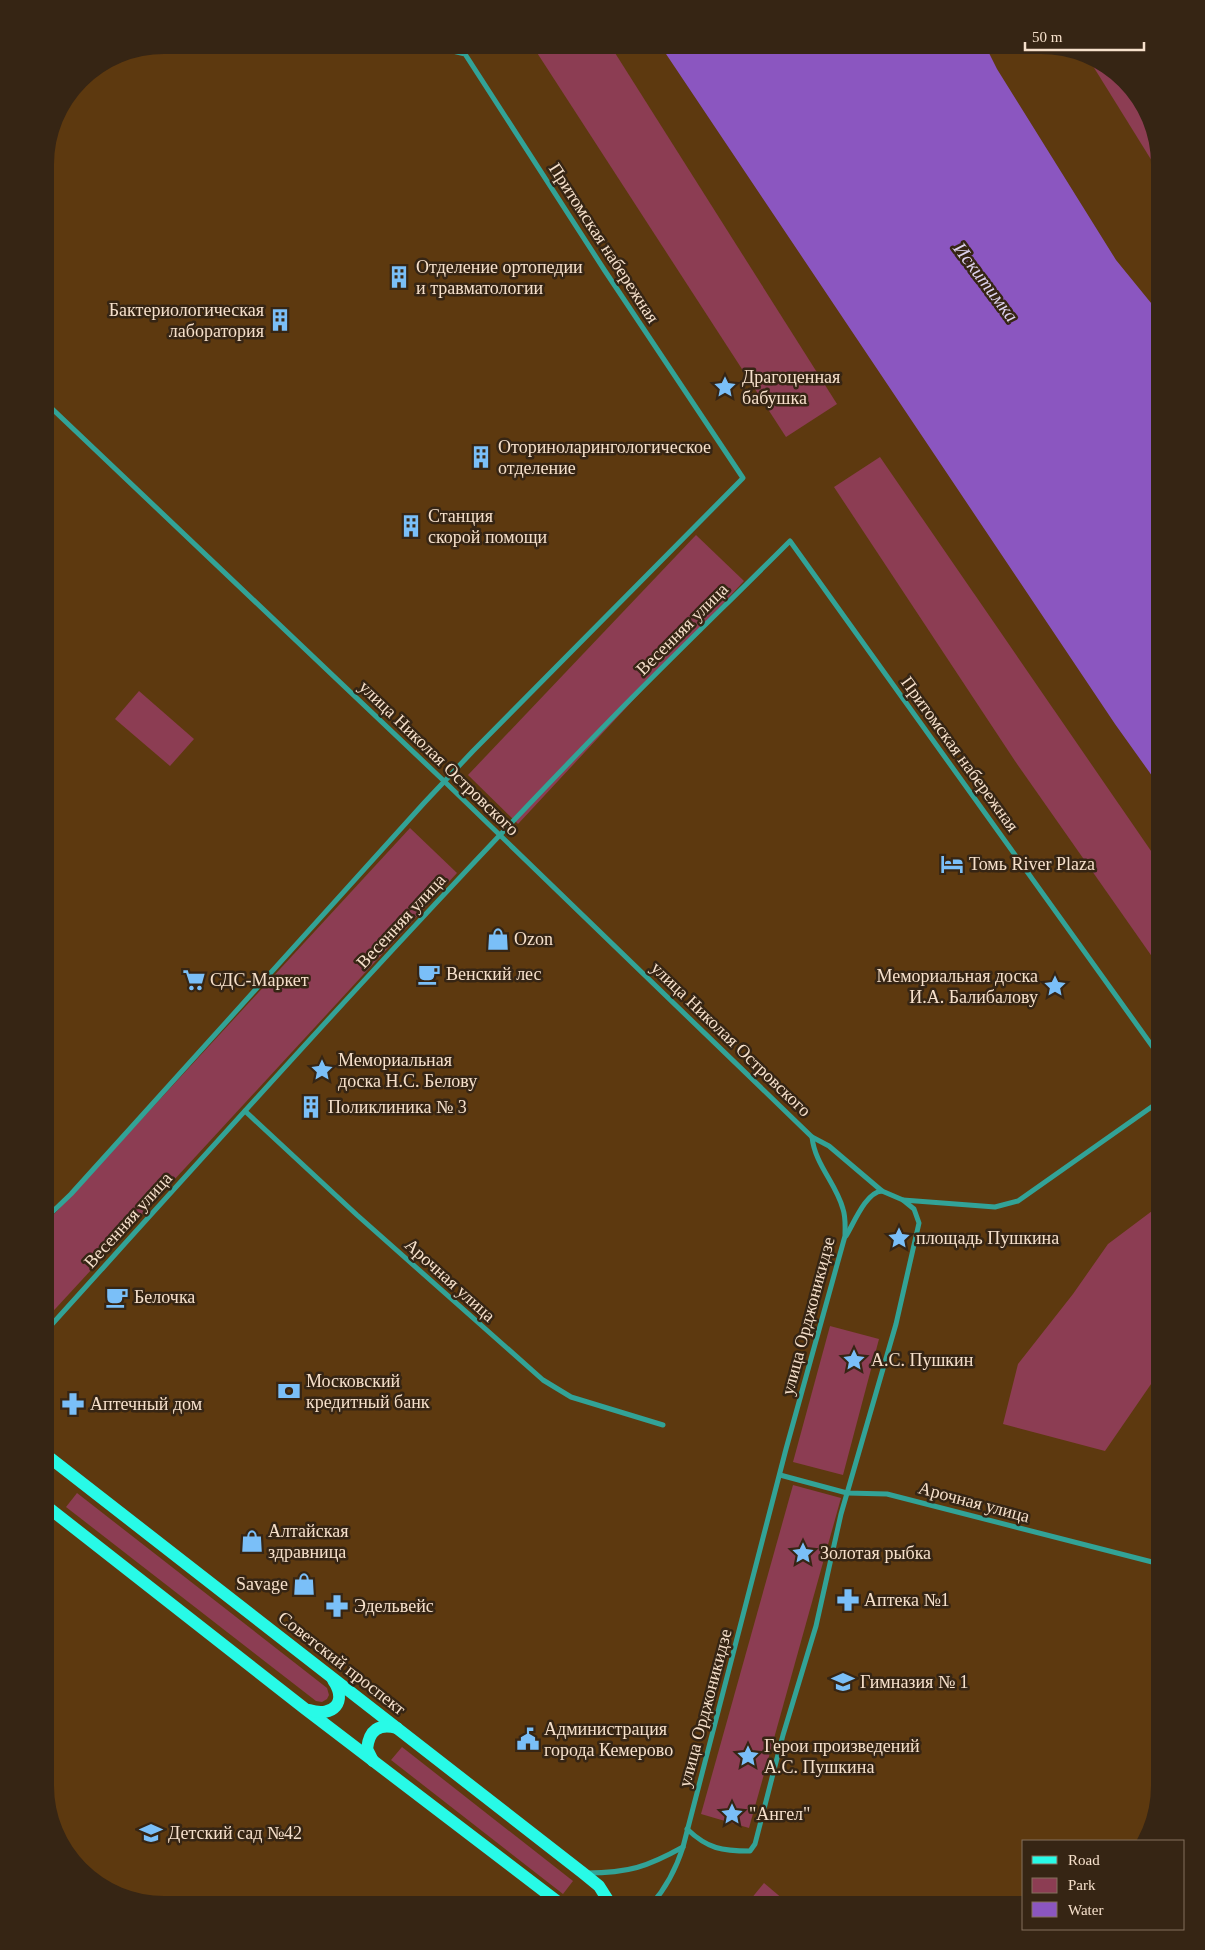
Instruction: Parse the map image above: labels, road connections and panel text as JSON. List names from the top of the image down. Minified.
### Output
{"streets":{"main road":["Советский проспект"],"street":["Притомская набережная","Весенняя улица","улица Николая Островского","Арочная улица","улица Орджоникидзе"]},"crossings":[["Притомская набережная","Весенняя улица"],["Притомская набережная","улица Николая Островского"],["Весенняя улица","улица Николая Островского"],["Весенняя улица","Арочная улица"],["улица Николая Островского","улица Орджоникидзе"],["Арочная улица","улица Орджоникидзе"]],"water":["Искитимка"],"places":{"building":["Отделение ортопедии и травматологии","Бактериологическая лаборатория","Оториноларингологическое отделение","Станция скорой помощи","Поликлиника № 3"],"place":["Драгоценная бабушка","Мемориальная доска И.А. Балибалову","Мемориальная доска Н.С. Белову","площадь Пушкина","А.С. Пушкин","Золотая рыбка","Герои произведений А.С. Пушкина","\"Ангел\""],"hotel":["Томь River Plaza"],"shop":["Ozon","Алтайская здравница","Savage"],"cafe":["Венский лес","Белочка"],"supermarket":["СДС-Маркет"],"bank":["Московский кредитный банк"],"pharmacy":["Аптечный дом","Аптека №1","Эдельвейс"],"school or university":["Гимназия № 1","Детский сад №42"],"public building":["Администрация города Кемерово"]},"legend":["Road","Park","Water"],"scale_bar":"50 m"}
